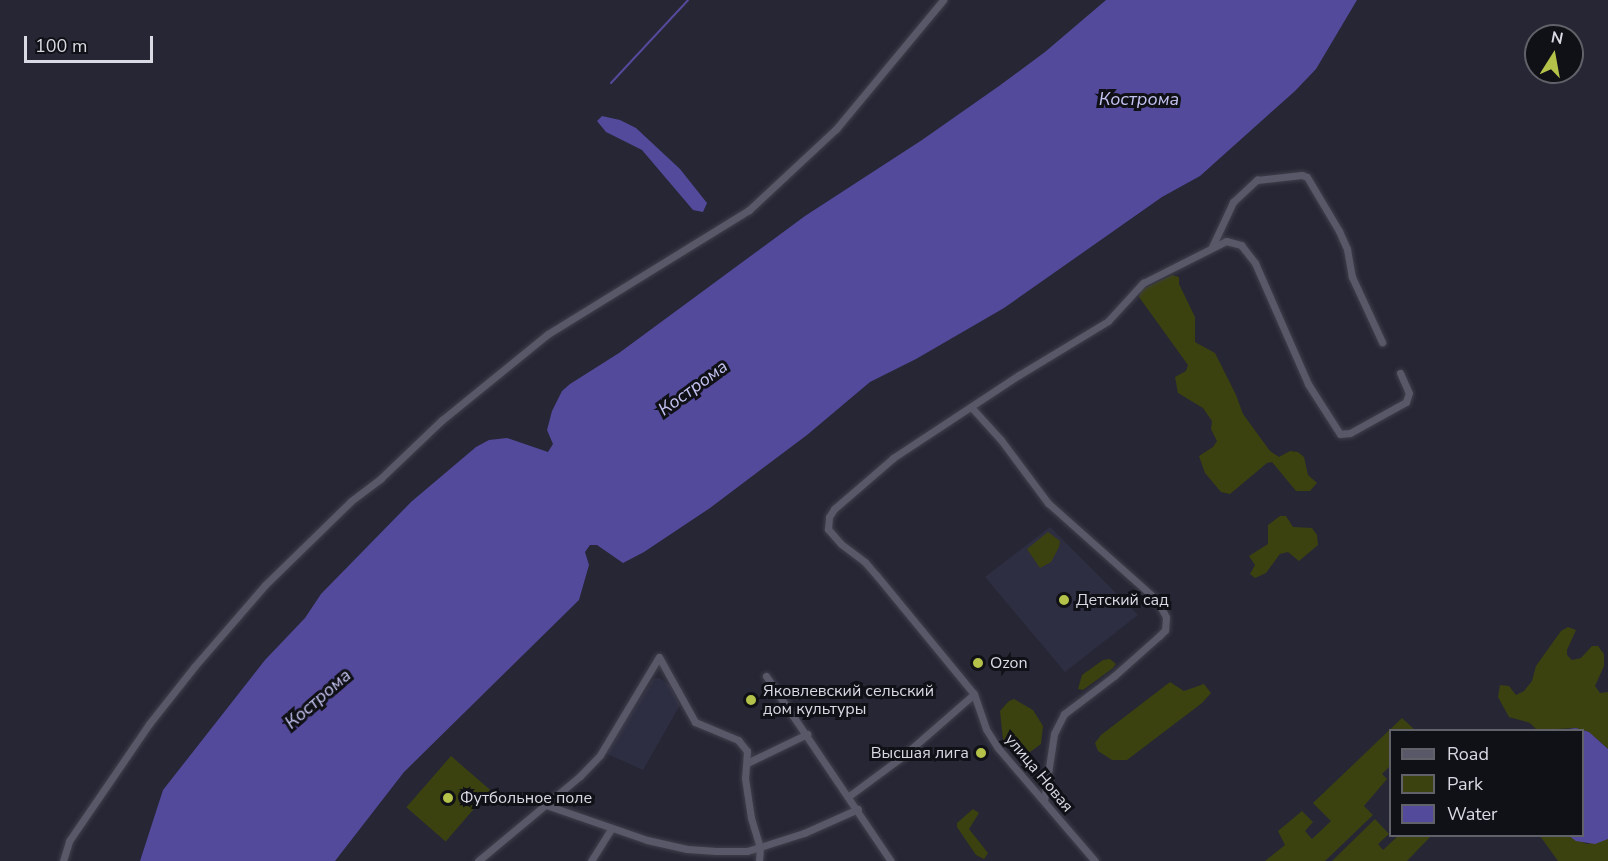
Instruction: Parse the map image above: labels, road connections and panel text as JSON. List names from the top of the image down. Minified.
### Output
{"streets":{"street":["улица Новая"]},"water":["Кострома"],"places":["Детский сад","Ozon","Яковлевский сельский дом культуры","Высшая лига","Футбольное поле"],"legend":["Road","Park","Water"],"scale_bar":"100 m","north":"top"}
